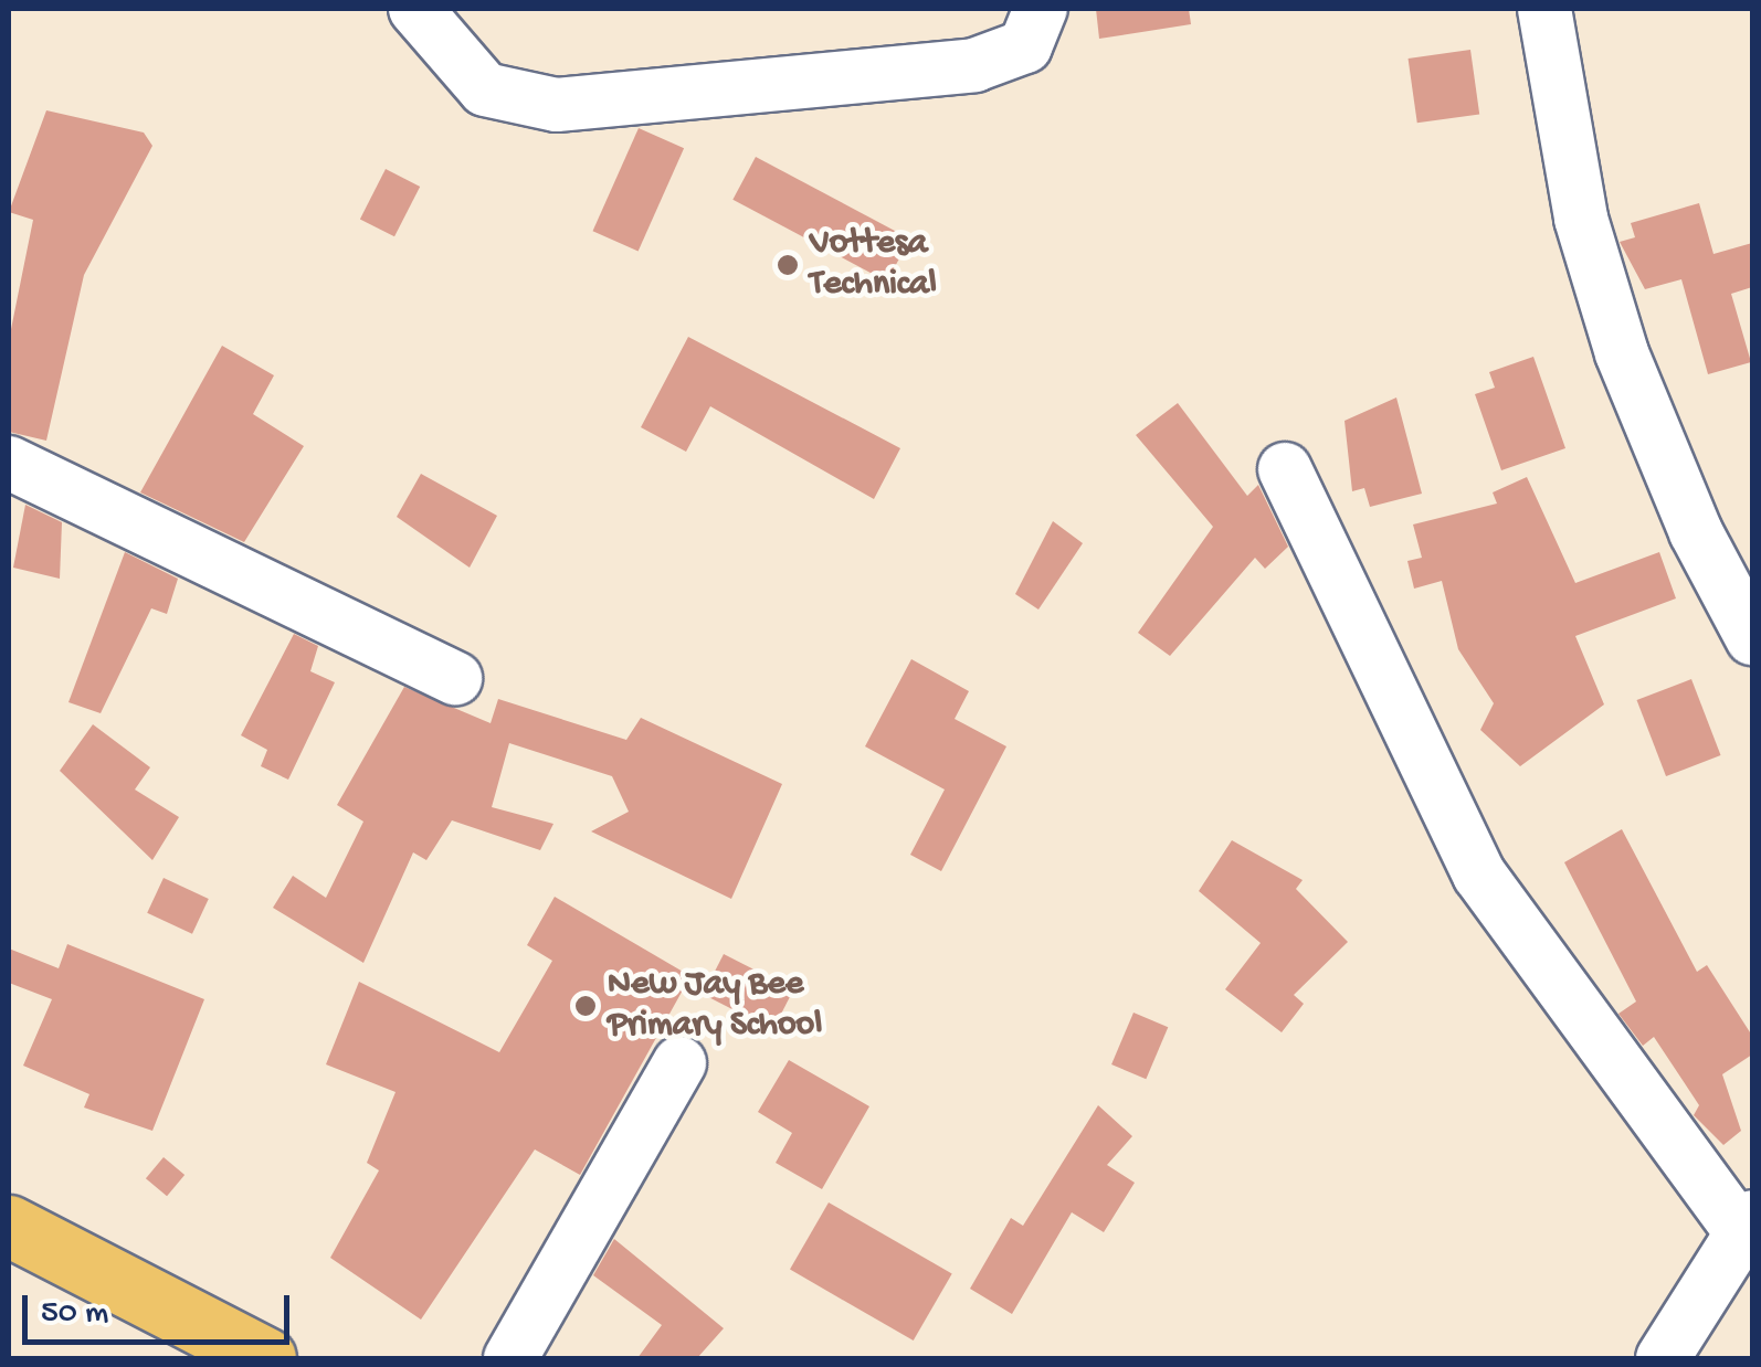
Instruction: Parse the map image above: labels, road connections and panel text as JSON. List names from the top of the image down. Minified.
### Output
{"places":["Vottesa Technical","New Jay Bee Primary School"],"scale_bar":"50 m"}
